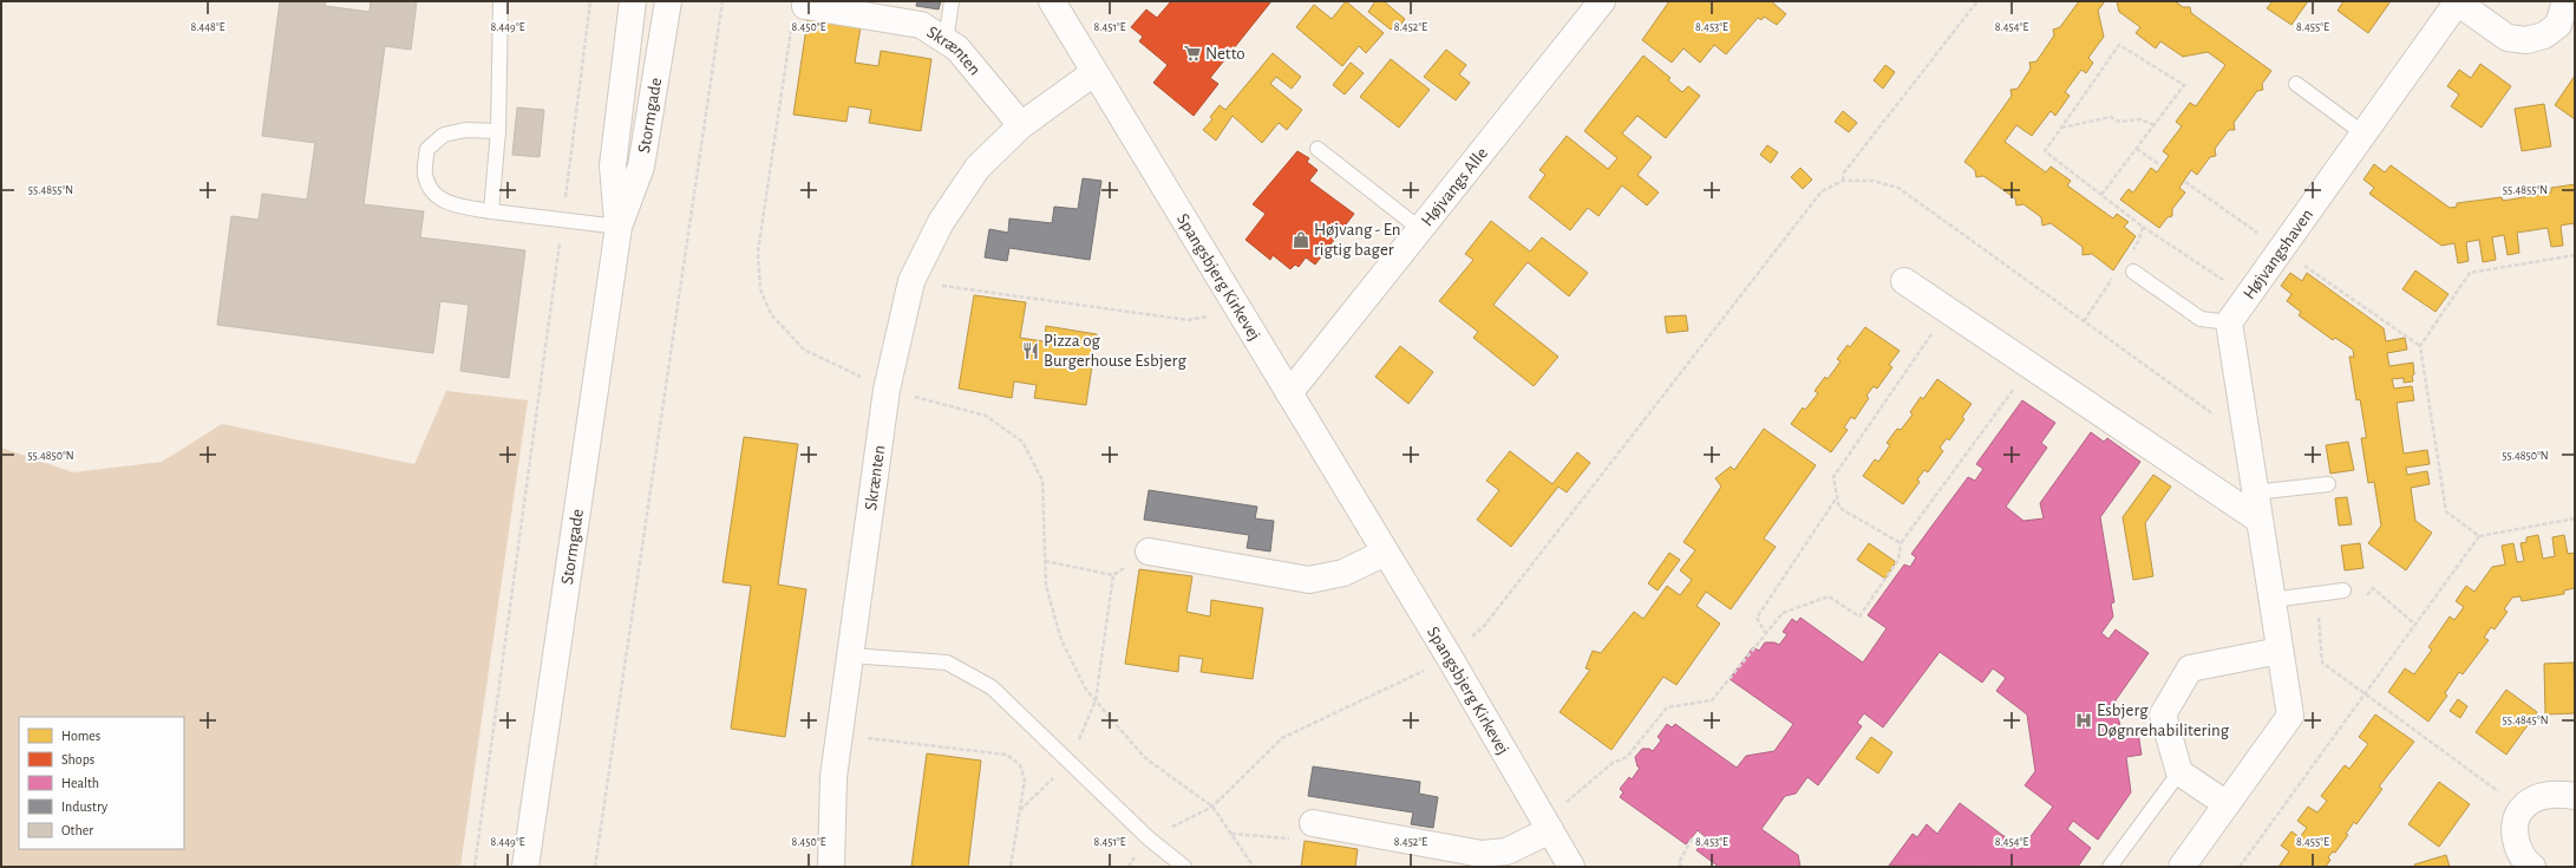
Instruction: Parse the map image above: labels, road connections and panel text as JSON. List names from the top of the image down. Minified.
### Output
{"streets":{"street":["Skrænten","Stormgade","Højvangs Alle","Højvangshaven","Spangsbjerg Kirkevej"]},"crossings":[["Skrænten","Spangsbjerg Kirkevej"],["Højvangs Alle","Spangsbjerg Kirkevej"]],"places":{"supermarket":["Netto"],"shop":["Højvang - En rigtig bager"],"restaurant":["Pizza og Burgerhouse Esbjerg"],"hospital":["Esbjerg Døgnrehabilitering"]},"legend":["Homes","Shops","Health","Industry","Other"],"coordinates":["8.448°E","8.449°E","8.450°E","8.451°E","8.452°E","8.453°E","8.454°E","8.455°E","55.4855°N","55.4850°N","55.4845°N"]}
